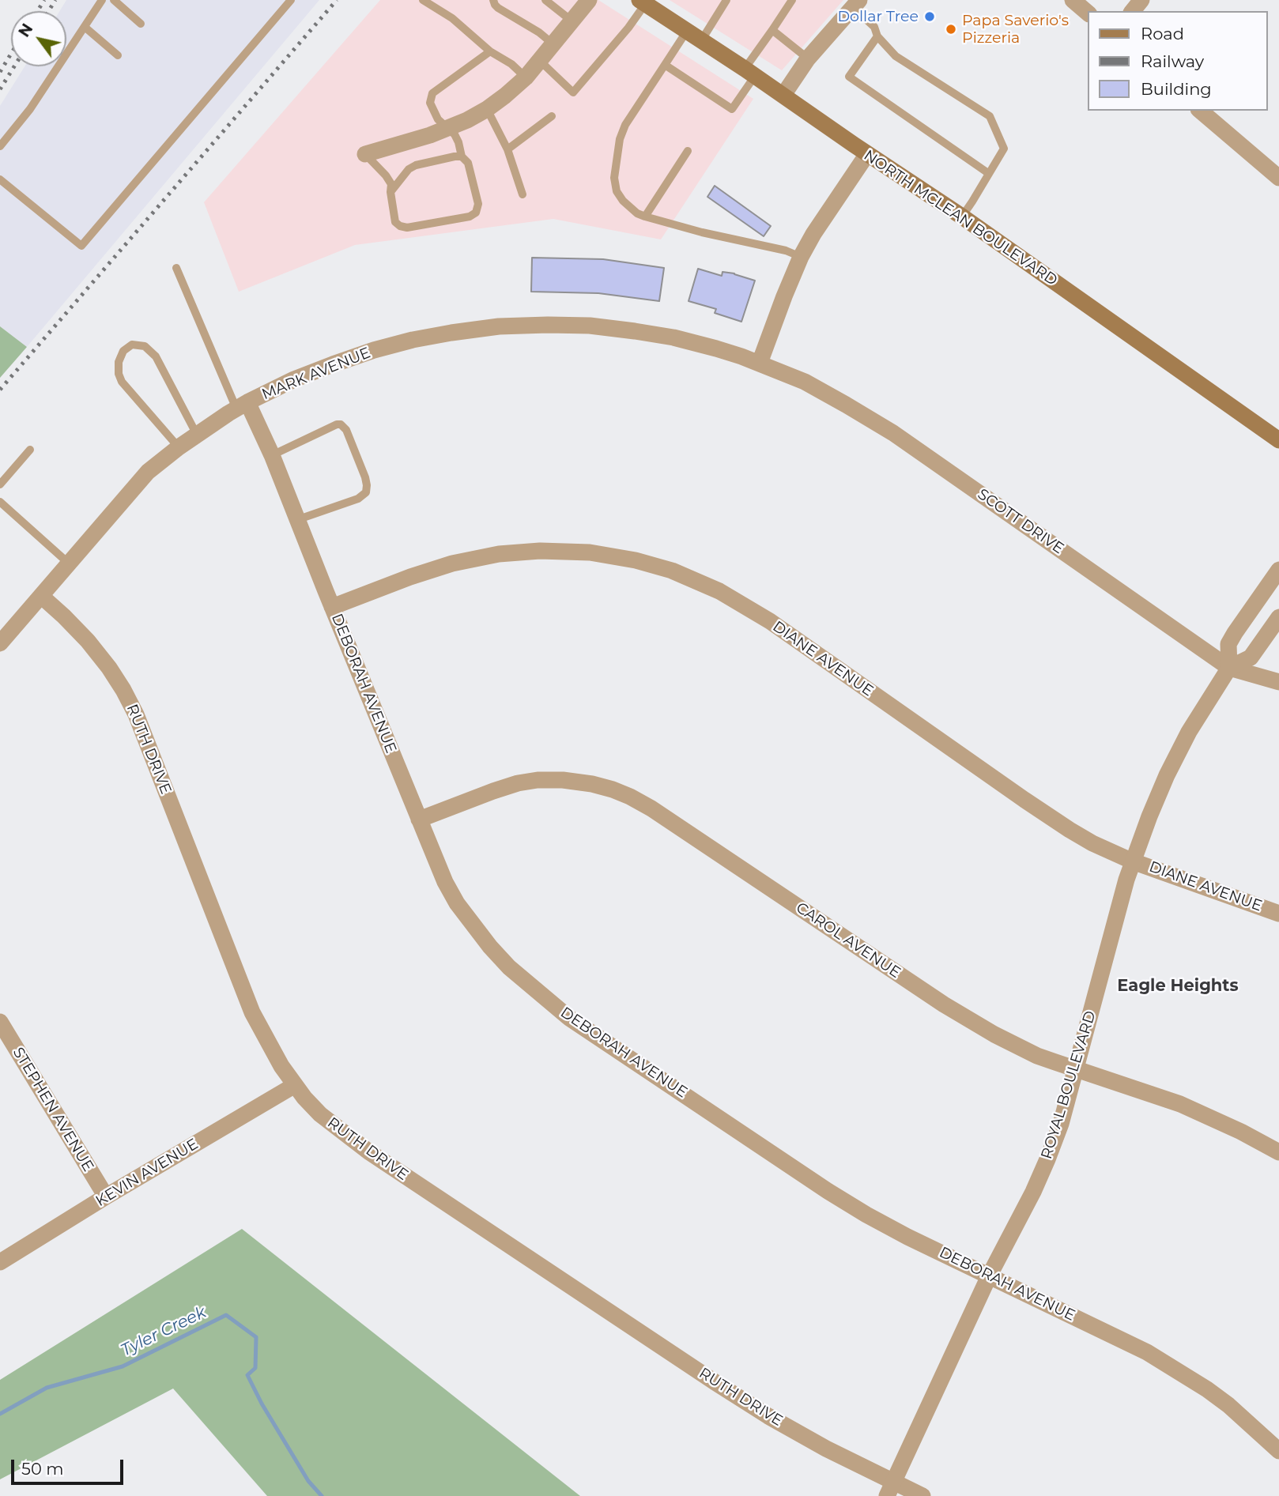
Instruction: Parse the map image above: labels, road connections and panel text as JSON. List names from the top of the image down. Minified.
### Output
{"streets":{"main road":["NORTH MCLEAN BOULEVARD"],"street":["MARK AVENUE","SCOTT DRIVE","DIANE AVENUE","DEBORAH AVENUE","RUTH DRIVE","CAROL AVENUE","ROYAL BOULEVARD","STEPHEN AVENUE","KEVIN AVENUE"]},"crossings":[["MARK AVENUE","SCOTT DRIVE"],["MARK AVENUE","DEBORAH AVENUE"],["MARK AVENUE","RUTH DRIVE"],["SCOTT DRIVE","ROYAL BOULEVARD"],["DIANE AVENUE","DEBORAH AVENUE"],["DIANE AVENUE","ROYAL BOULEVARD"],["DEBORAH AVENUE","CAROL AVENUE"],["DEBORAH AVENUE","ROYAL BOULEVARD"],["RUTH DRIVE","ROYAL BOULEVARD"],["RUTH DRIVE","KEVIN AVENUE"],["CAROL AVENUE","ROYAL BOULEVARD"],["STEPHEN AVENUE","KEVIN AVENUE"]],"districts":["Eagle Heights"],"water":["Tyler Creek"],"places":["Dollar Tree","Papa Saverio's Pizzeria"],"legend":["Road","Railway","Building"],"scale_bar":"50 m","north":"top left"}
